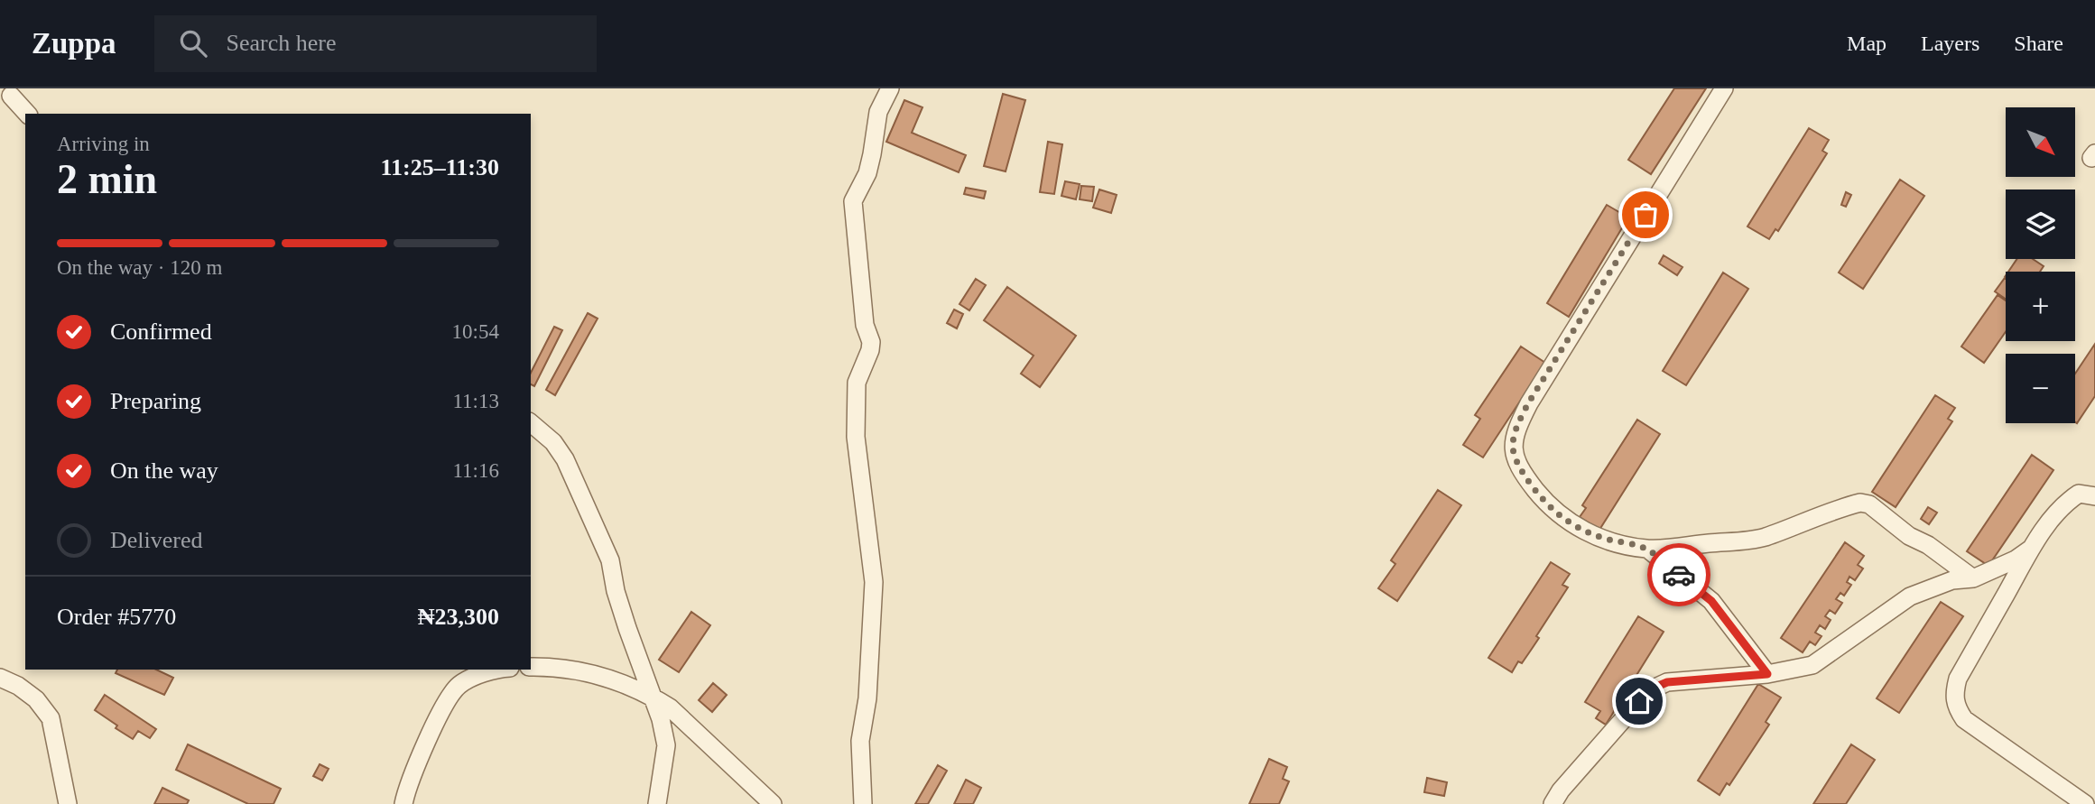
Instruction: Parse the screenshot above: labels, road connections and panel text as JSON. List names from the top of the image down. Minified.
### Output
{"north":"bottom right","page":{"header":"Zuppa","search":"Search here","nav":["Map","Layers","Share"],"map_buttons":["+","−"],"heading":["2 min","Arriving in","11:25–11:30"],"panel":["Order #5770","₦23,300"],"bar":"On the way · 120 m","list":[["Confirmed","10:54"],["Preparing","11:13"],["On the way","11:16"],"Delivered"]}}
